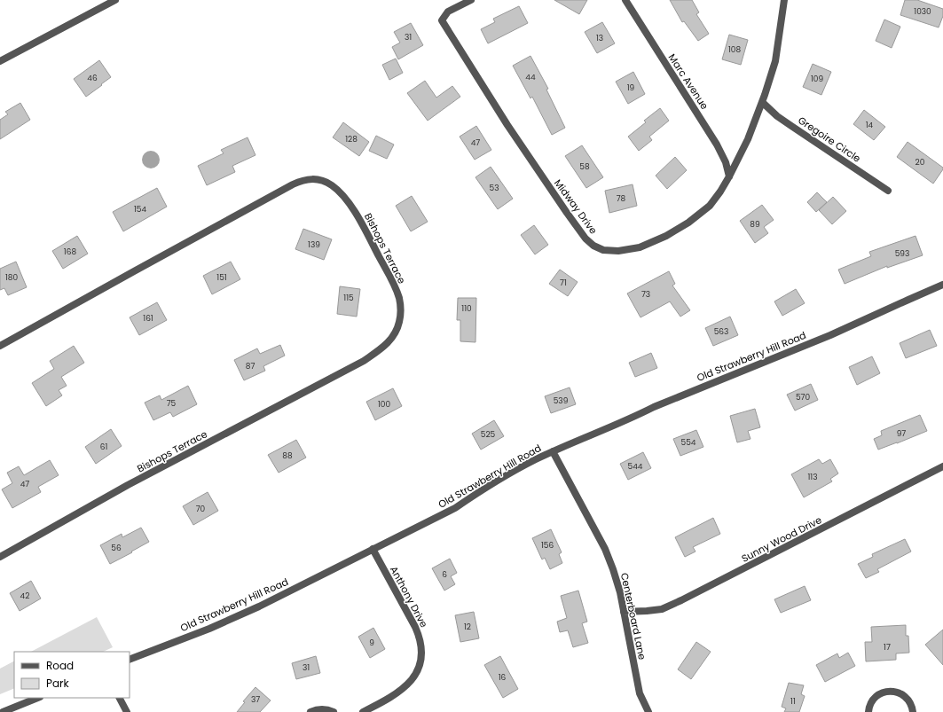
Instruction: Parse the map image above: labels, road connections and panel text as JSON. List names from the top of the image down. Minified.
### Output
{"streets":{"street":["Marc Avenue","Gregoire Circle","Midway Drive","Bishops Terrace","Old Strawberry Hill Road","Sunny Wood Drive","Anthony Drive","Centerboard Lane"]},"crossings":[["Marc Avenue","Midway Drive"],["Gregoire Circle","Midway Drive"],["Old Strawberry Hill Road","Anthony Drive"],["Old Strawberry Hill Road","Centerboard Lane"],["Sunny Wood Drive","Centerboard Lane"]],"house_numbers":["1030","31","13","108","44","46","109","19","14","128","47","20","58","53","78","154","89","139","168","593","180","151","71","73","115","110","161","563","87","570","539","75","100","97","525","554","61","88","544","113","47","70","156","56","6","42","12","9","17","31","16","37","11"],"legend":["Road","Park"]}
